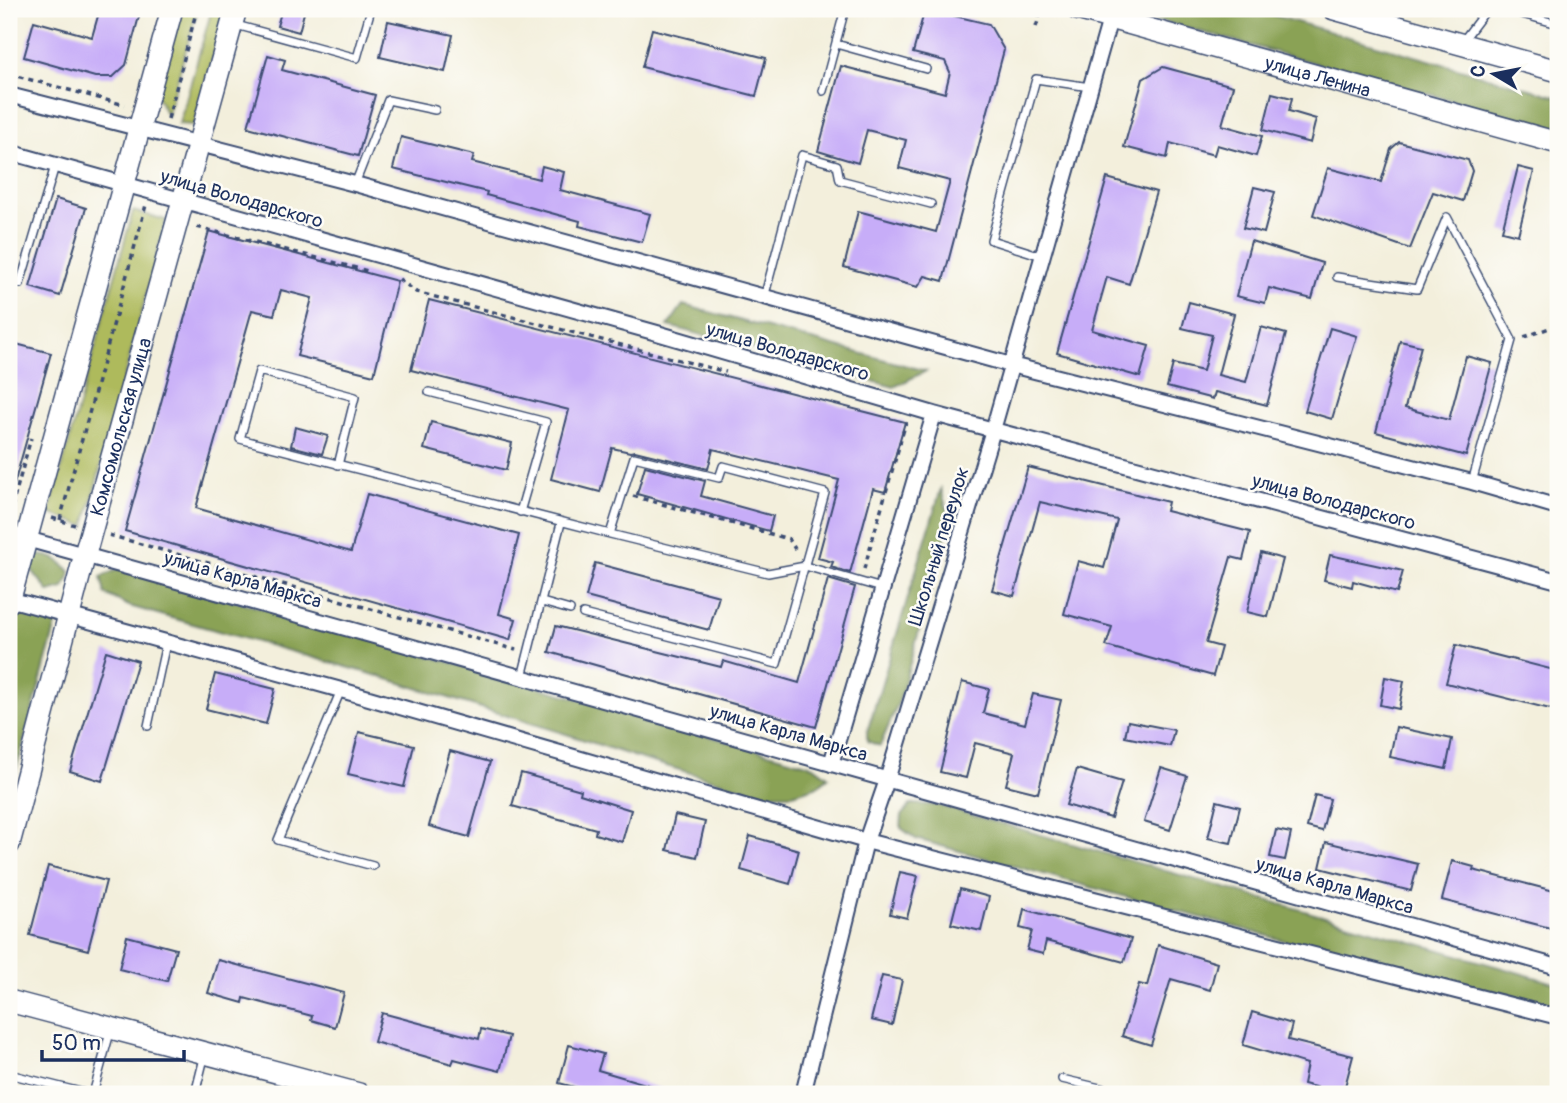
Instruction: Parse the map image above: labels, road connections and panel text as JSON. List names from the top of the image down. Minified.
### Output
{"streets":{"street":["улица Ленина","улица Володарского","Комсомольская улица","Школьный переулок","улица Карла Маркса"]},"crossings":[["улица Ленина","Школьный переулок"],["улица Володарского","Комсомольская улица"],["улица Володарского","Школьный переулок"],["Комсомольская улица","улица Карла Маркса"],["Школьный переулок","улица Карла Маркса"]],"scale_bar":"50 m","north":"left"}
